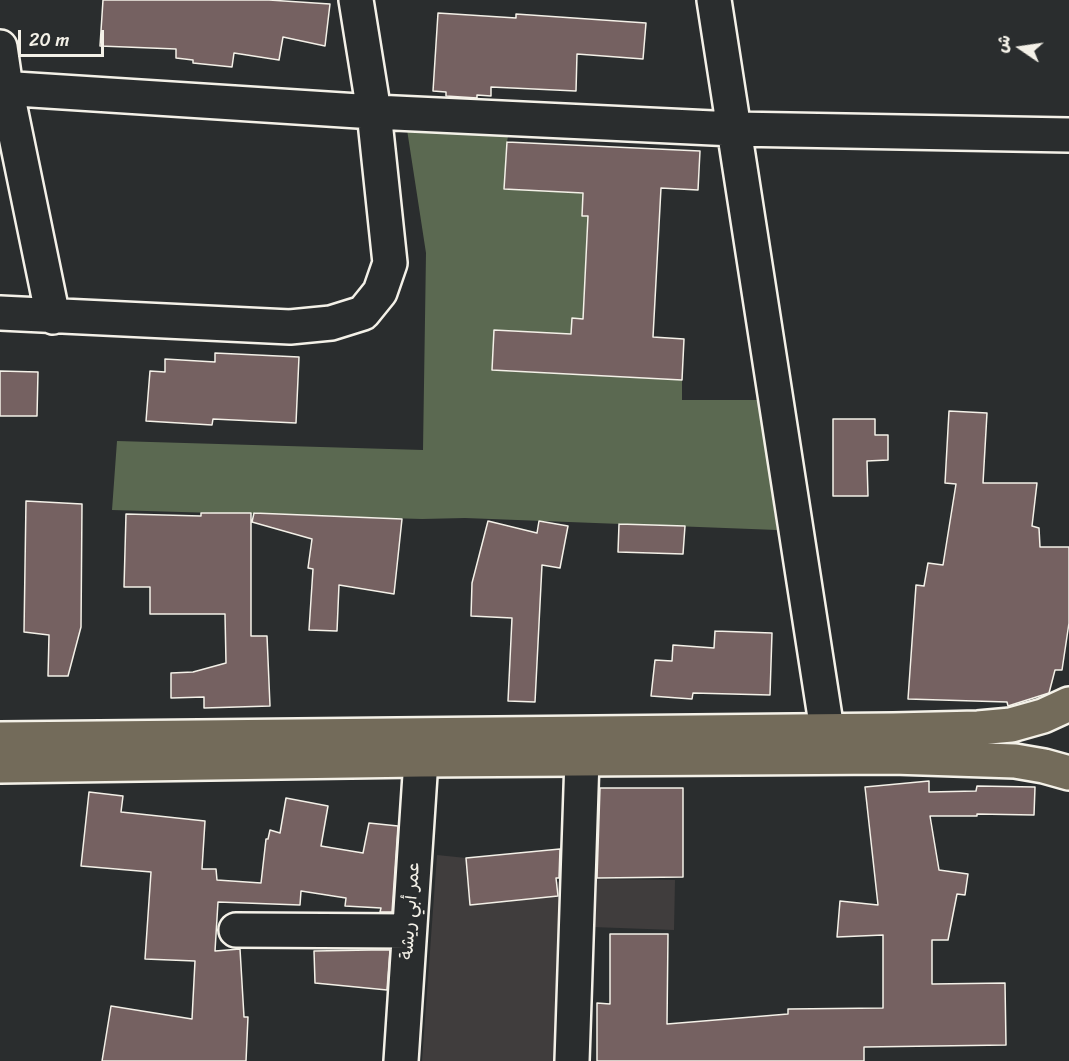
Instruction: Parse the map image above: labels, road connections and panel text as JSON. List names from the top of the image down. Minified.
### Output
{"streets":{"street":["عمر أبي ريشة"]},"scale_bar":"20 m","north":"left"}
